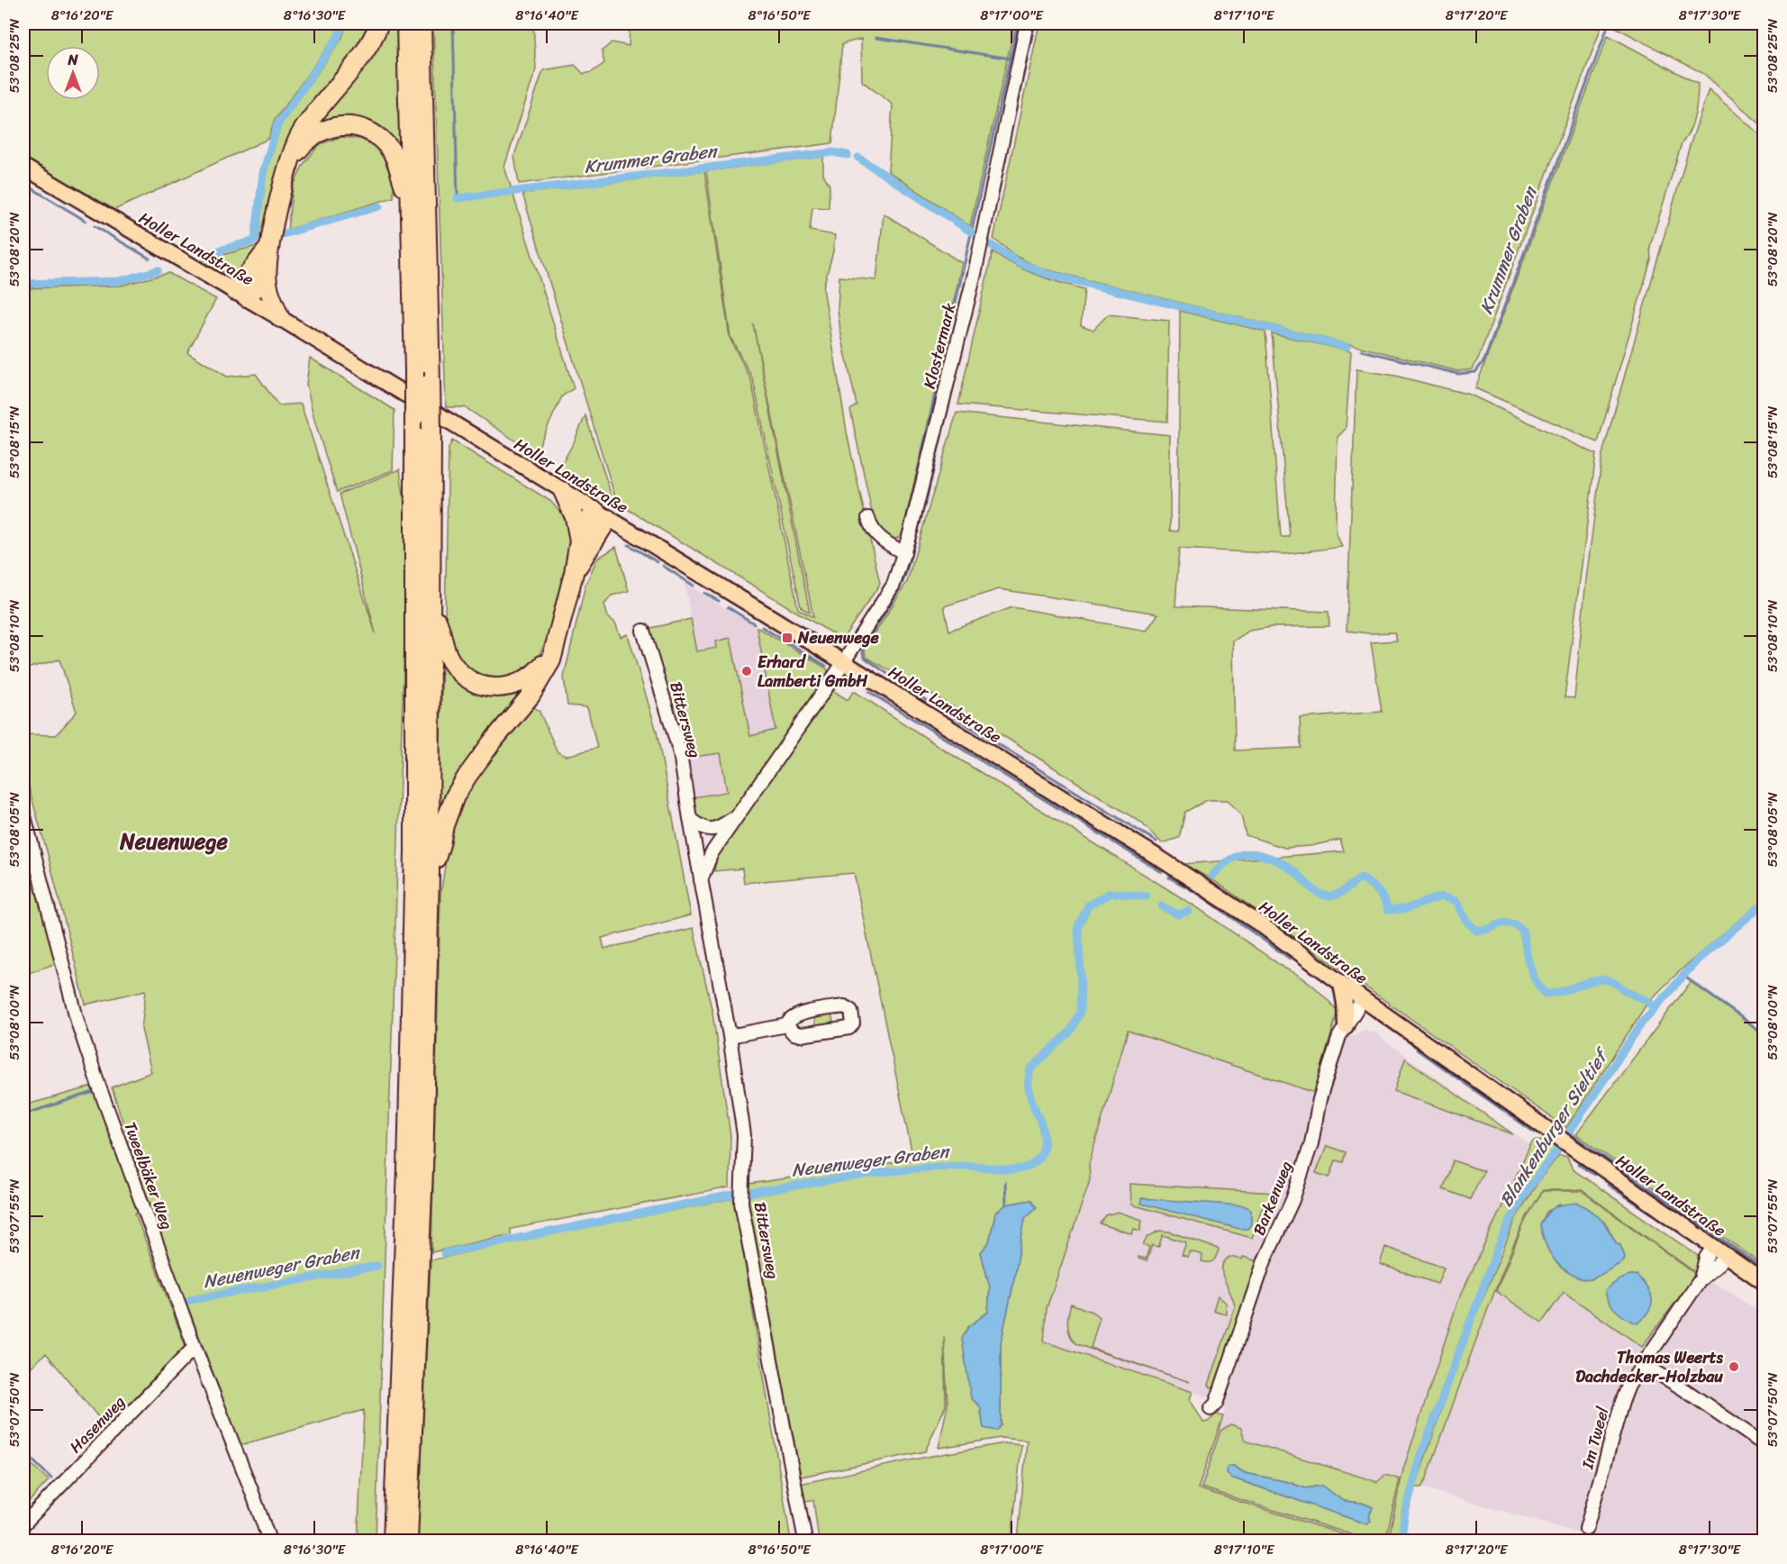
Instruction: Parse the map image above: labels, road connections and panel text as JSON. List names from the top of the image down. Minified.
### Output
{"streets":{"main road":["Holler Landstraße"],"street":["Klostermark","Bittersweg","Tweelbäker Weg","Barkenweg","Hasenweg","Im Tweel"]},"crossings":[["Holler Landstraße","Klostermark"],["Holler Landstraße","Barkenweg"],["Holler Landstraße","Im Tweel"],["Tweelbäker Weg","Hasenweg"]],"districts":["Neuenwege"],"water":["Krummer Graben","Blankenburger Sieltief","Neuenweger Graben"],"places":{"transit":["Neuenwege"],"other":["Erhard Lamberti GmbH","Thomas Weerts Dachdecker-Holzbau"]},"north":"top","coordinates":["8°16'20\"E","8°16'30\"E","8°16'40\"E","8°16'50\"E","8°17'00\"E","8°17'10\"E","8°17'20\"E","8°17'30\"E","53°08'25\"N","53°08'20\"N","53°08'15\"N","53°08'10\"N","53°08'05\"N","53°08'00\"N","53°07'55\"N","53°07'50\"N"]}
